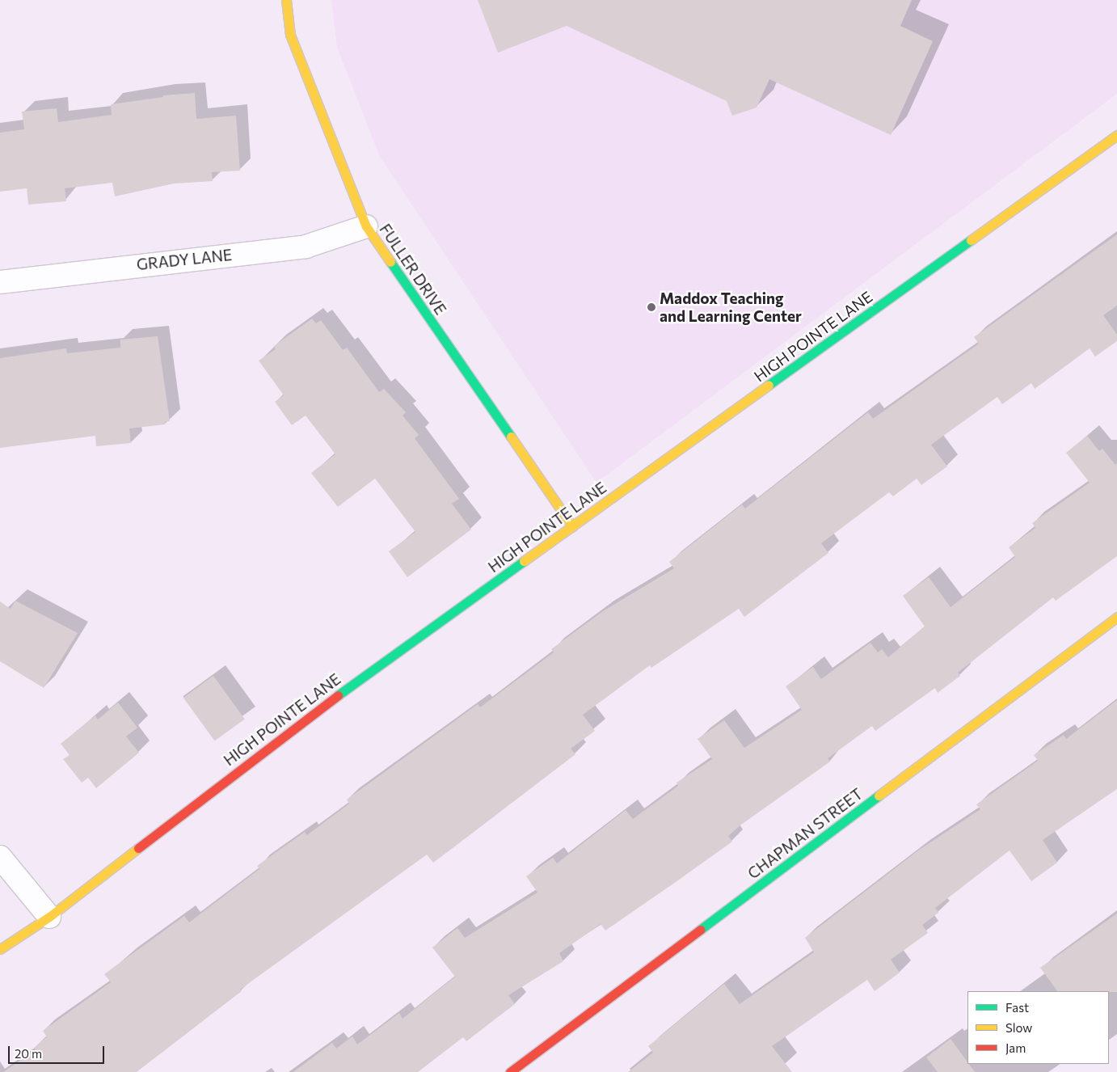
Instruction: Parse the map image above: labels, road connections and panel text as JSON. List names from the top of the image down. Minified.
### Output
{"streets":{"street":["GRADY LANE","FULLER DRIVE","HIGH POINTE LANE","CHAPMAN STREET"]},"crossings":[["GRADY LANE","FULLER DRIVE"],["FULLER DRIVE","HIGH POINTE LANE"]],"places":["Maddox Teaching and Learning Center"],"legend":["Fast","Slow","Jam"],"scale_bar":"20 m"}
